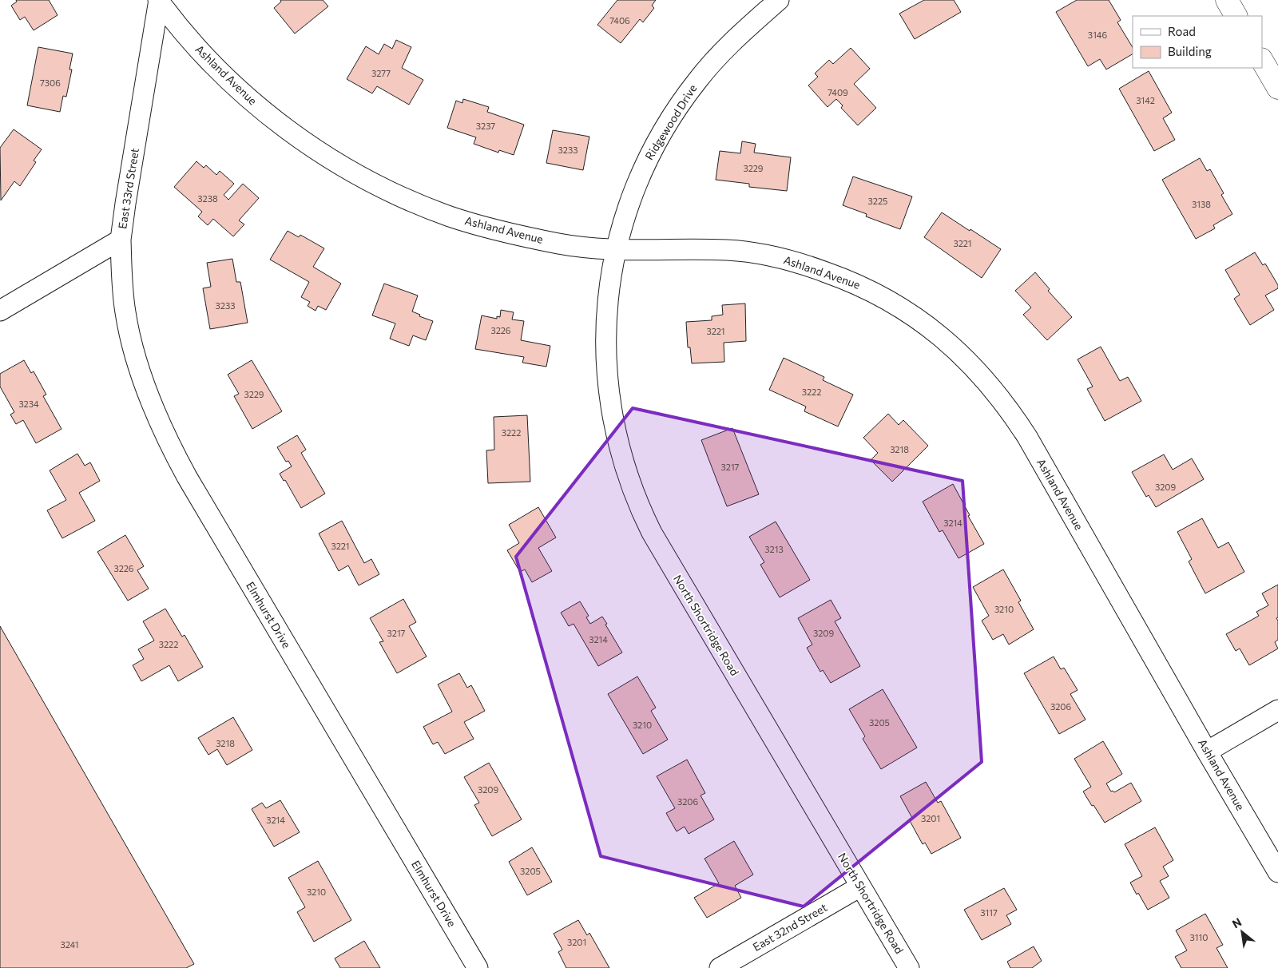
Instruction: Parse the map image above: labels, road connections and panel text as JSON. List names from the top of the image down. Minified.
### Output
{"streets":{"street":["Ashland Avenue","Ridgewood Drive","East 33rd Street","Elmhurst Drive","North Shortridge Road","East 32nd Street"]},"crossings":[["Ashland Avenue","Ridgewood Drive"],["Ashland Avenue","East 33rd Street"],["Ashland Avenue","North Shortridge Road"],["Ridgewood Drive","North Shortridge Road"],["East 33rd Street","Elmhurst Drive"],["North Shortridge Road","East 32nd Street"]],"house_numbers":["7406","3146","3277","7306","7409","3142","3237","3233","3229","3238","3225","3138","3221","3233","3226","3221","3222","3229","3234","3222","3218","3217","3209","3214","3221","3213","3226","3210","3217","3209","3214","3222","3206","3205","3210","3218","3209","3206","3201","3214","3205","3210","3117","3110","3201","3241"],"legend":["Road","Building"],"north":"top left"}
